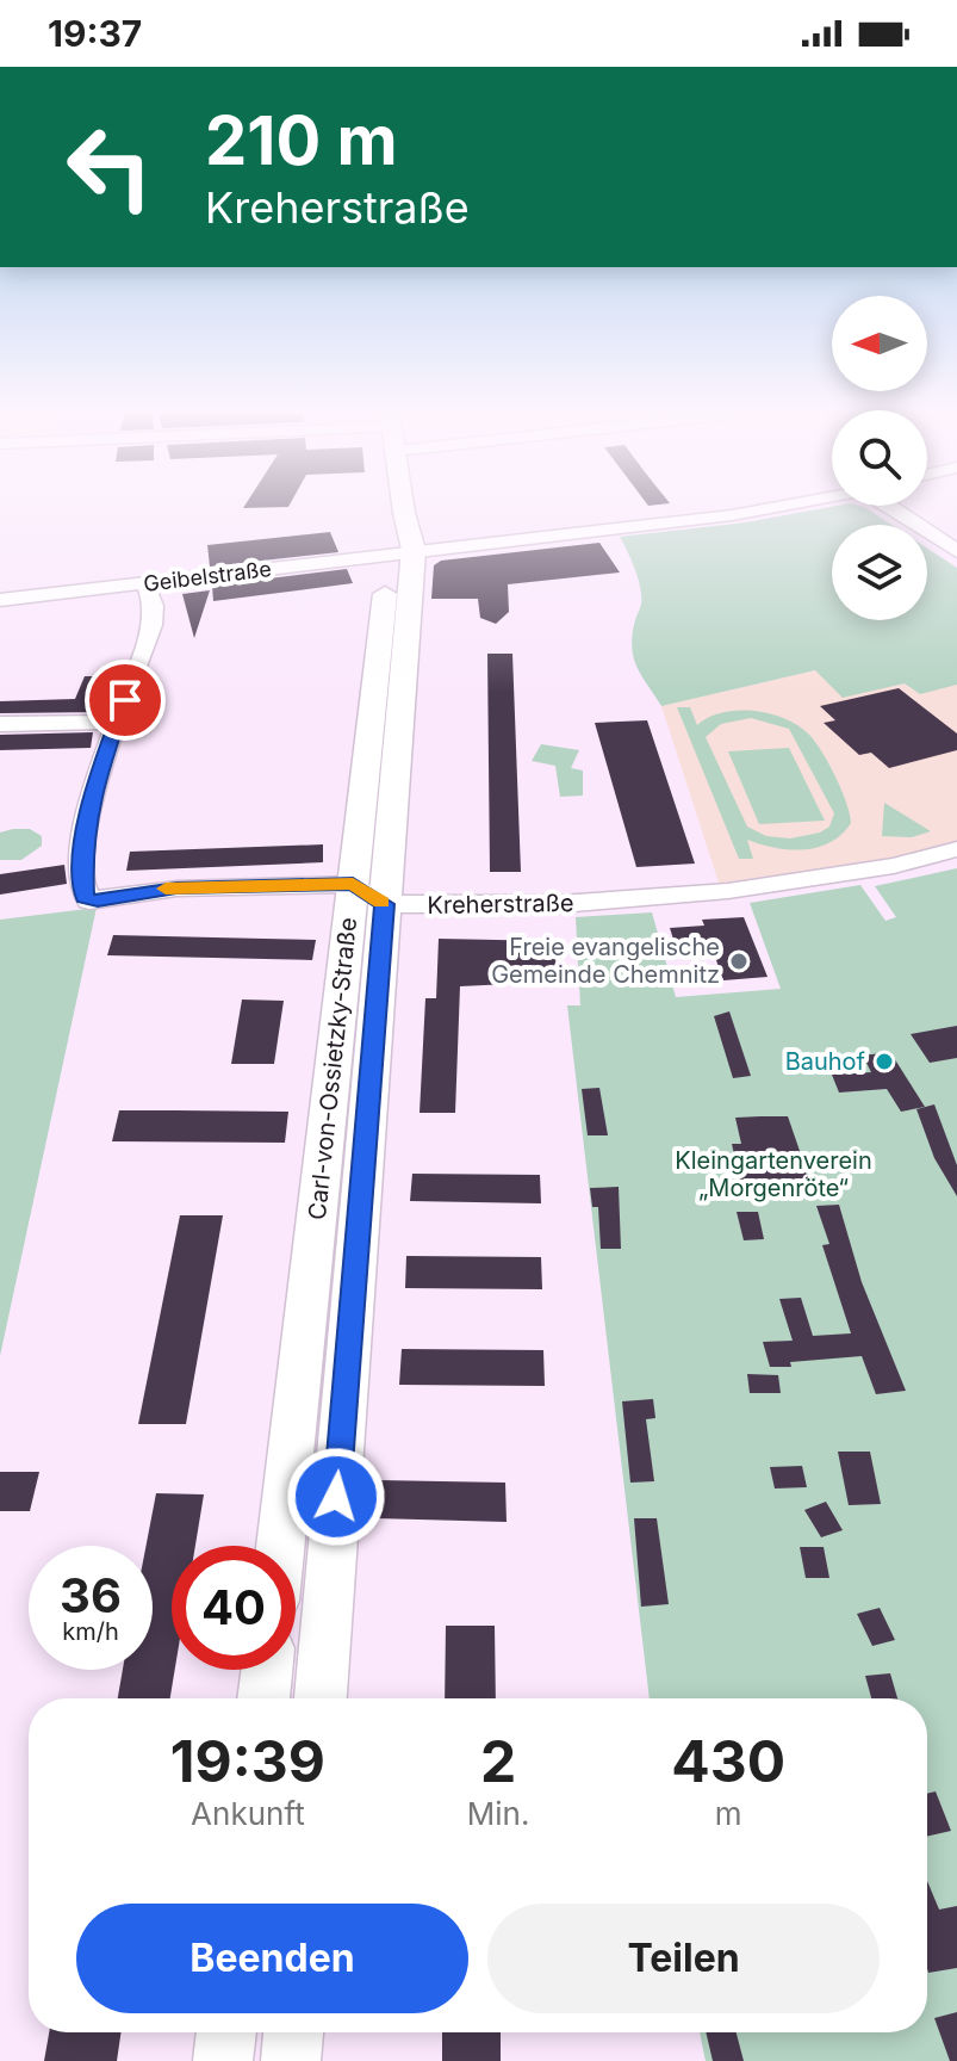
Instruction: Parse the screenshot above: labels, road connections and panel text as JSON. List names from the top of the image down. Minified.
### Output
{"streets":{"street":["Geibelstraße","Kreherstraße","Carl-von-Ossietzky-Straße"]},"crossings":[["Geibelstraße","Carl-von-Ossietzky-Straße"],["Kreherstraße","Carl-von-Ossietzky-Straße"]],"parks":["Kleingartenverein „Morgenröte“"],"places":["Freie evangelische Gemeinde Chemnitz","Bauhof"],"north":"left","page":{"status":"19:37","turn":["210 m","Kreherstraße"],"speed":"36 km/h","limit":"40","eta":["19:39","Ankunft","2","Min.","430","m"],"buttons":["Beenden","Teilen"]}}
